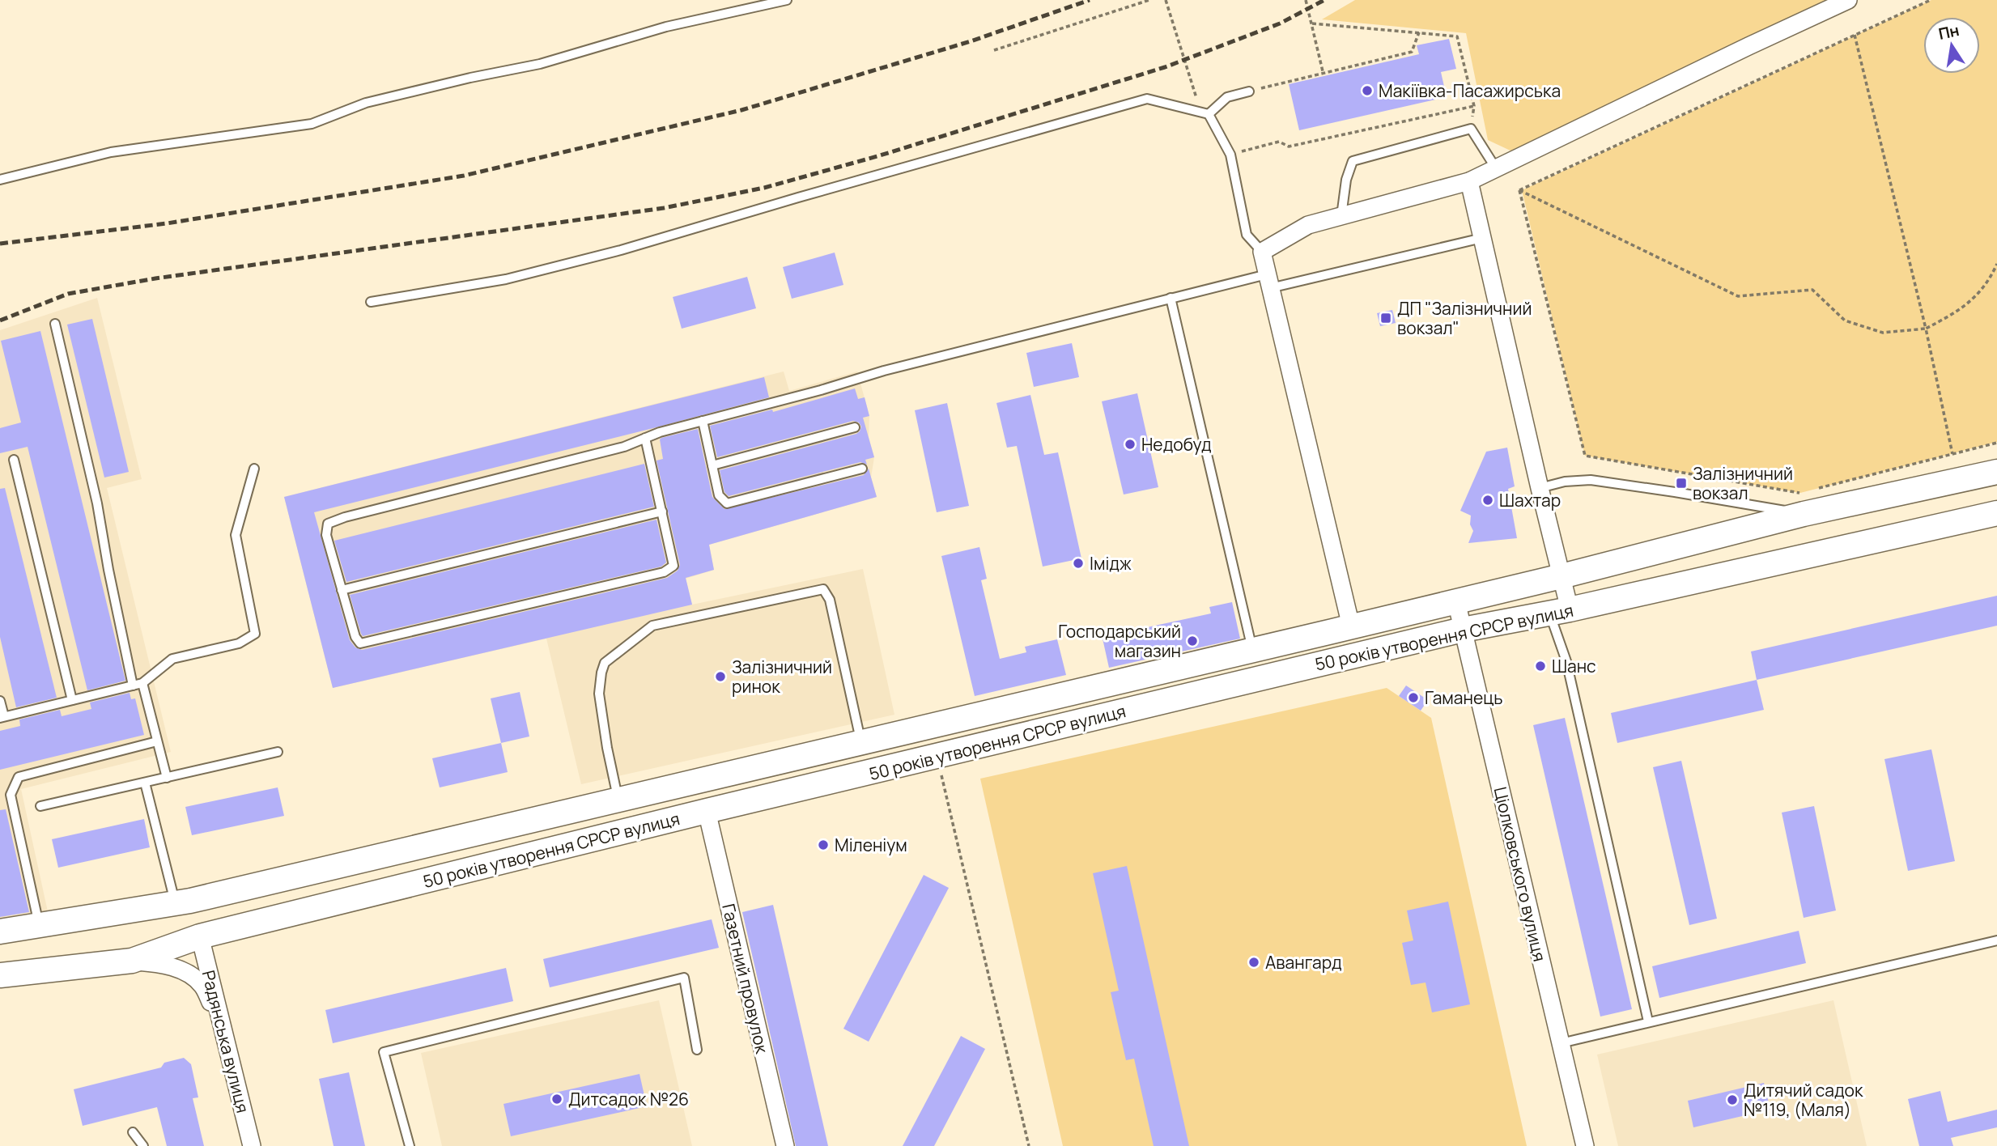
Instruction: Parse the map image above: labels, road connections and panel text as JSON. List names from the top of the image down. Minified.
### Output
{"streets":{"main road":["50 років утворення СРСР вулиця"],"street":["Ціолковського вулиця","Газетний провулок","Радянська вулиця"]},"crossings":[["50 років утворення СРСР вулиця","Ціолковського вулиця"],["50 років утворення СРСР вулиця","Газетний провулок"],["50 років утворення СРСР вулиця","Радянська вулиця"]],"places":{"other":["Макіївка-Пасажирська","Недобуд","Шахтар","Імідж","Господарський магазин","Шанс","Залізничний ринок","Гаманець","Міленіум","Авангард","Дитсадок №26","Дитячий садок №119, (Маля)"],"transit":["ДП \"Залізничний вокзал\"","Залізничний вокзал"]},"north":"top"}
